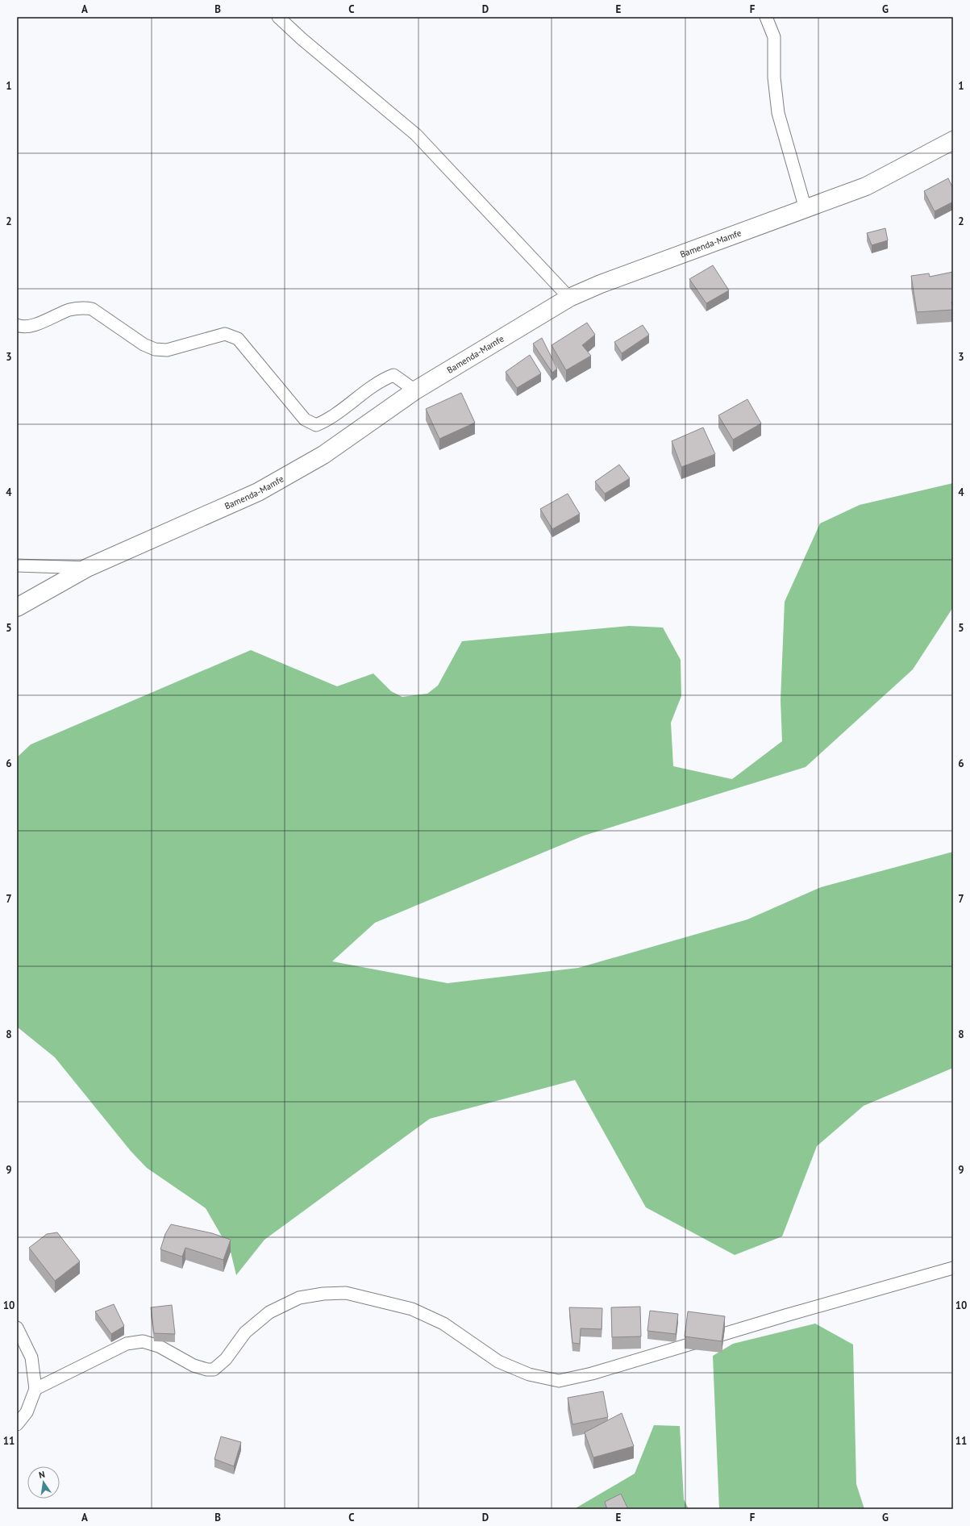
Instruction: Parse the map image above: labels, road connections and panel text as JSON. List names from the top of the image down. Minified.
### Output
{"streets":{"highway":["Bamenda-Mamfe"]},"north":"top","grid":{"columns":["A","B","C","D","E","F","G"],"rows":["1","2","3","4","5","6","7","8","9","10","11"]}}
